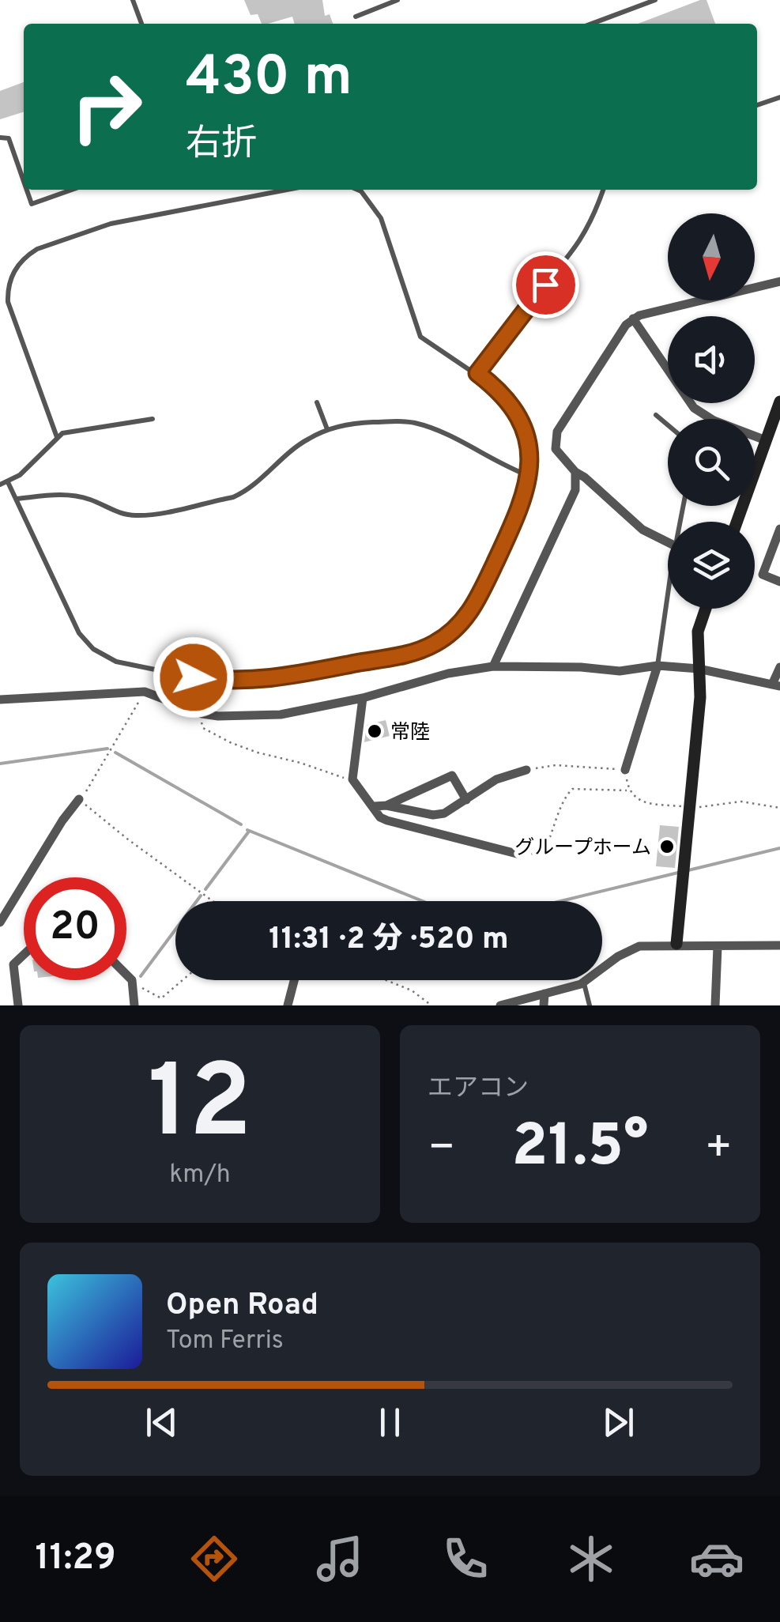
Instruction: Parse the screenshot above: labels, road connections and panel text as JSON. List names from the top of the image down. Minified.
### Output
{"places":["常陸","グループホーム"],"north":"bottom","page":{"turn":["430 m","右折"],"limit":"20","trip":"11:31 · 2 分 · 520 m","tile":[["12","km/h"],"エアコン"],"heat":["−","21.5°","+"],"song":["Open Road","Tom Ferris"],"tabs":"11:29"}}
